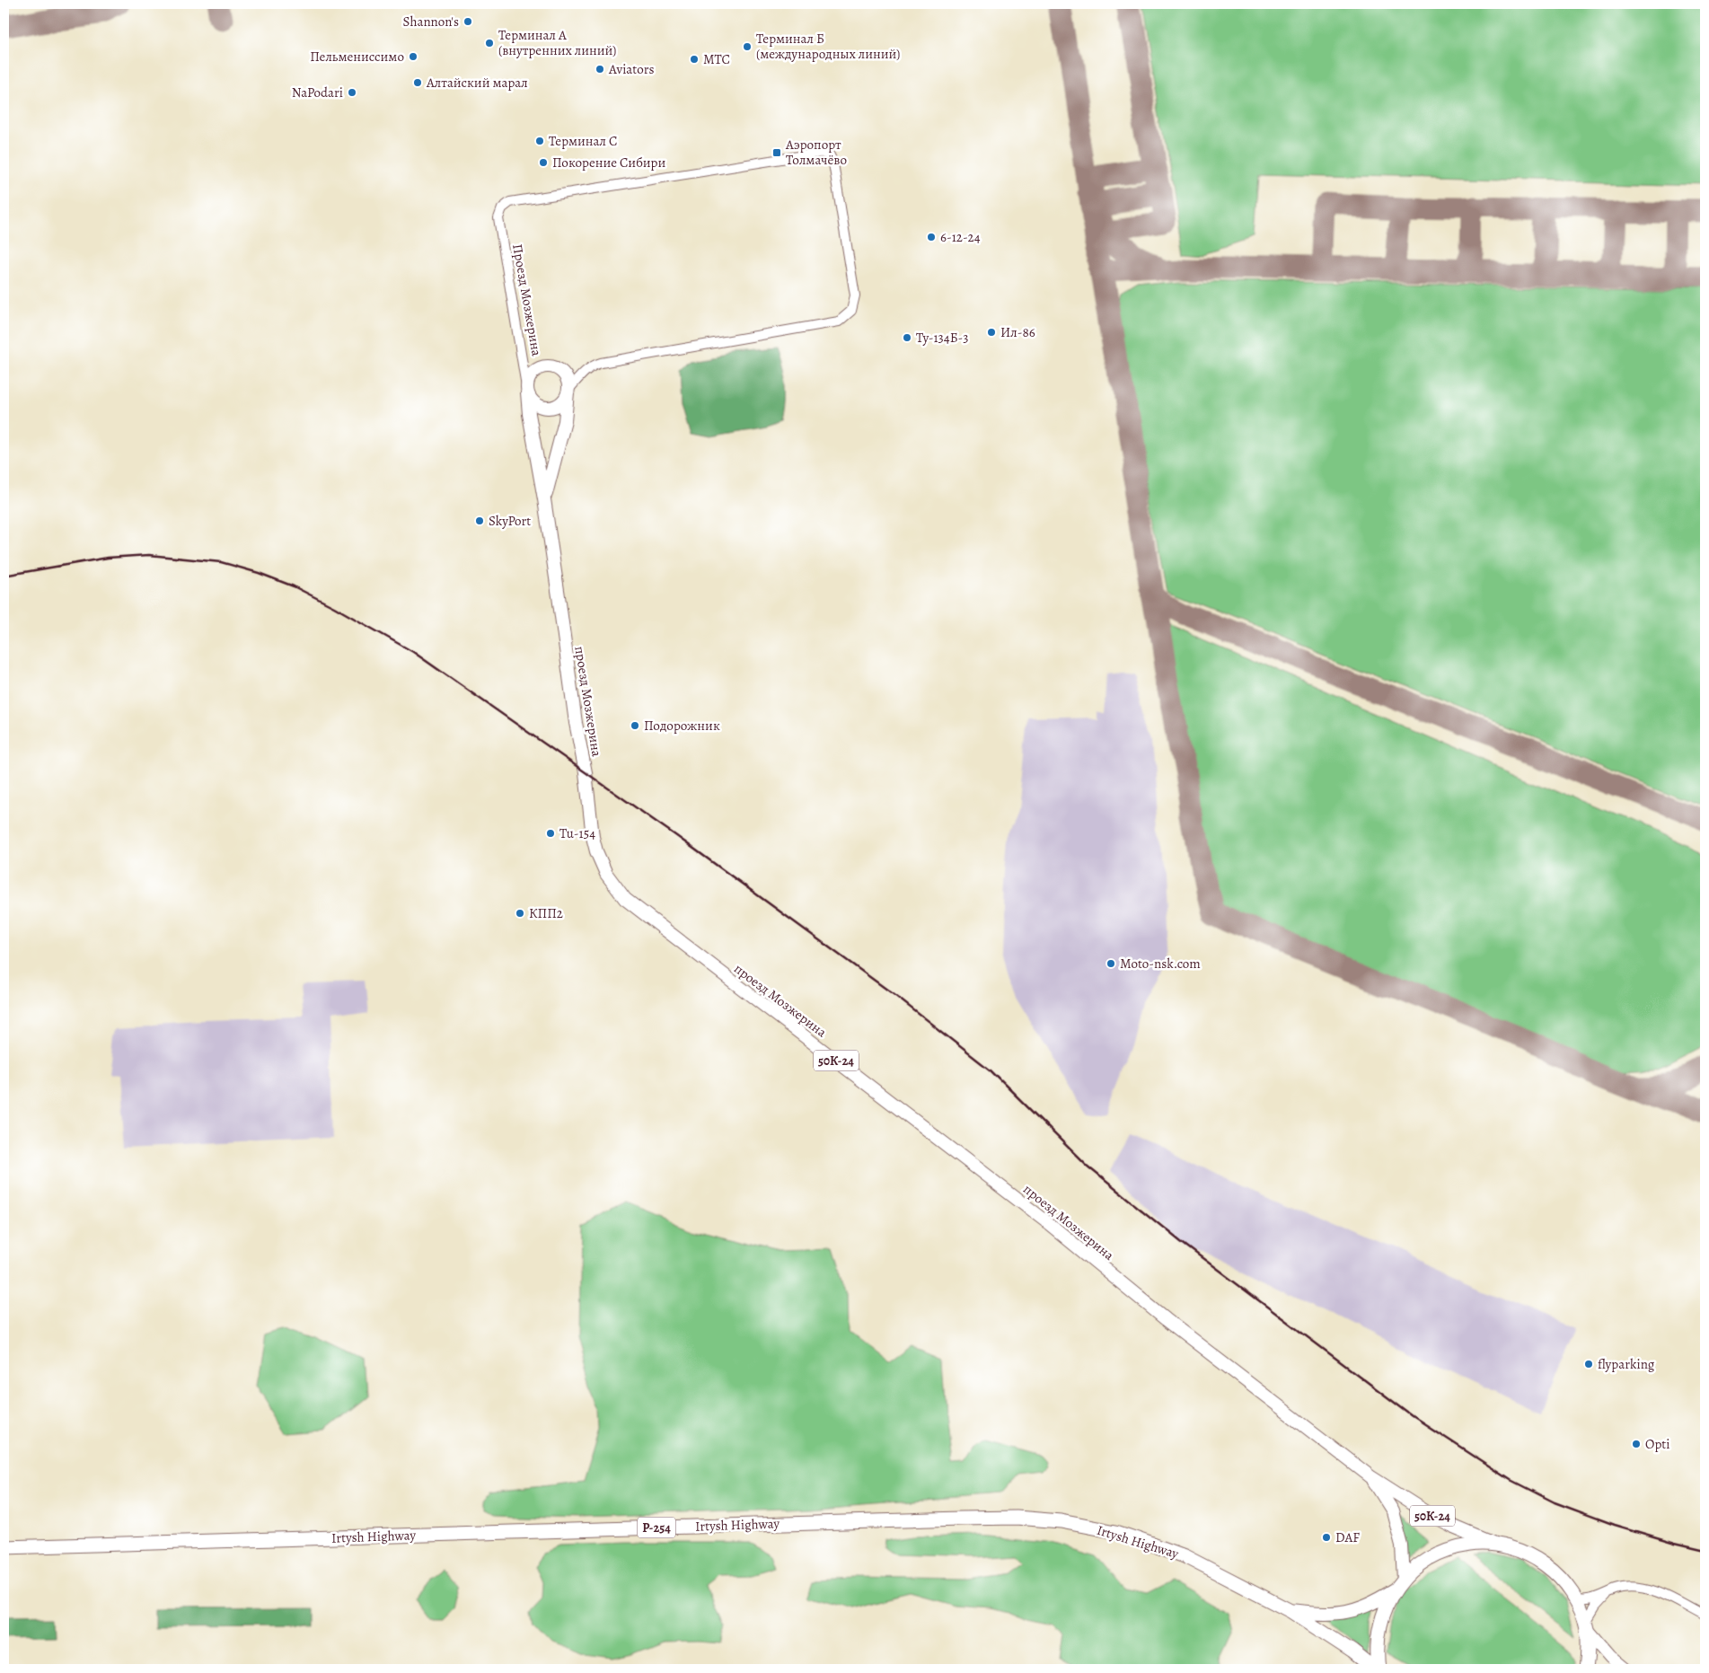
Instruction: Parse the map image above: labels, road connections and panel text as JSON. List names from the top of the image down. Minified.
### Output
{"streets":{"highway":["50К-24","Irtysh Highway","Р-254"],"main road":["Проезд Мозжерина","проезд Мозжерина"]},"crossings":[["Проезд Мозжерина","проезд Мозжерина"],["проезд Мозжерина","50К-24"]],"places":{"other":["Shannon's","Терминал А (внутренних линий)","Терминал Б (международных линий)","Пельмениссимо","МТС","Aviators","Алтайский марал","NaPodari","Терминал С","Покорение Сибири","6-12-24","Ил-86","Ту-134Б-3","SkyPort","Подорожник","Tu-154","КПП2","Moto-nsk.com","flyparking","Opti","DAF"],"transit":["Аэропорт Толмачёво"]}}
